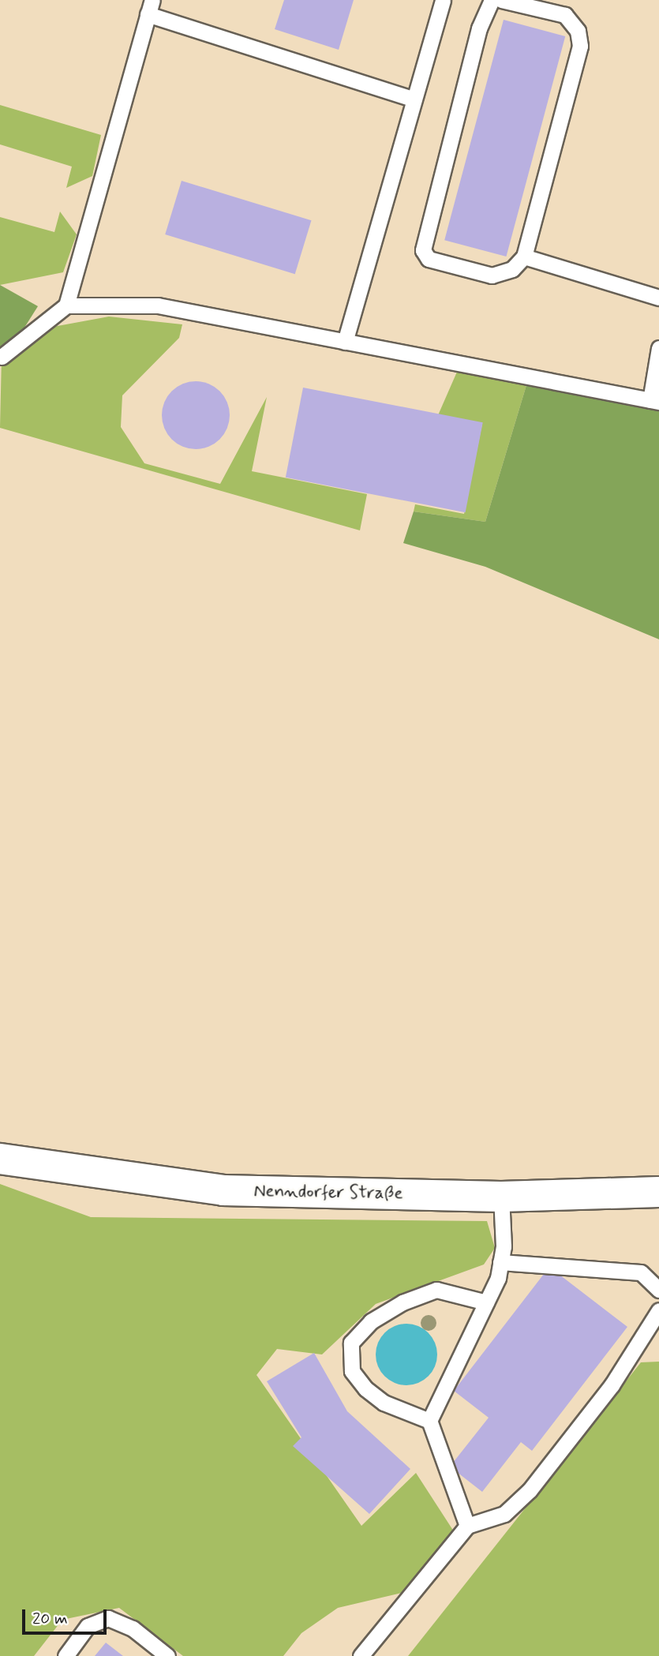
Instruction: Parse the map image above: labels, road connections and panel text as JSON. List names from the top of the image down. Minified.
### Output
{"streets":{"street":["Nenndorfer Straße"]},"scale_bar":"20 m"}
